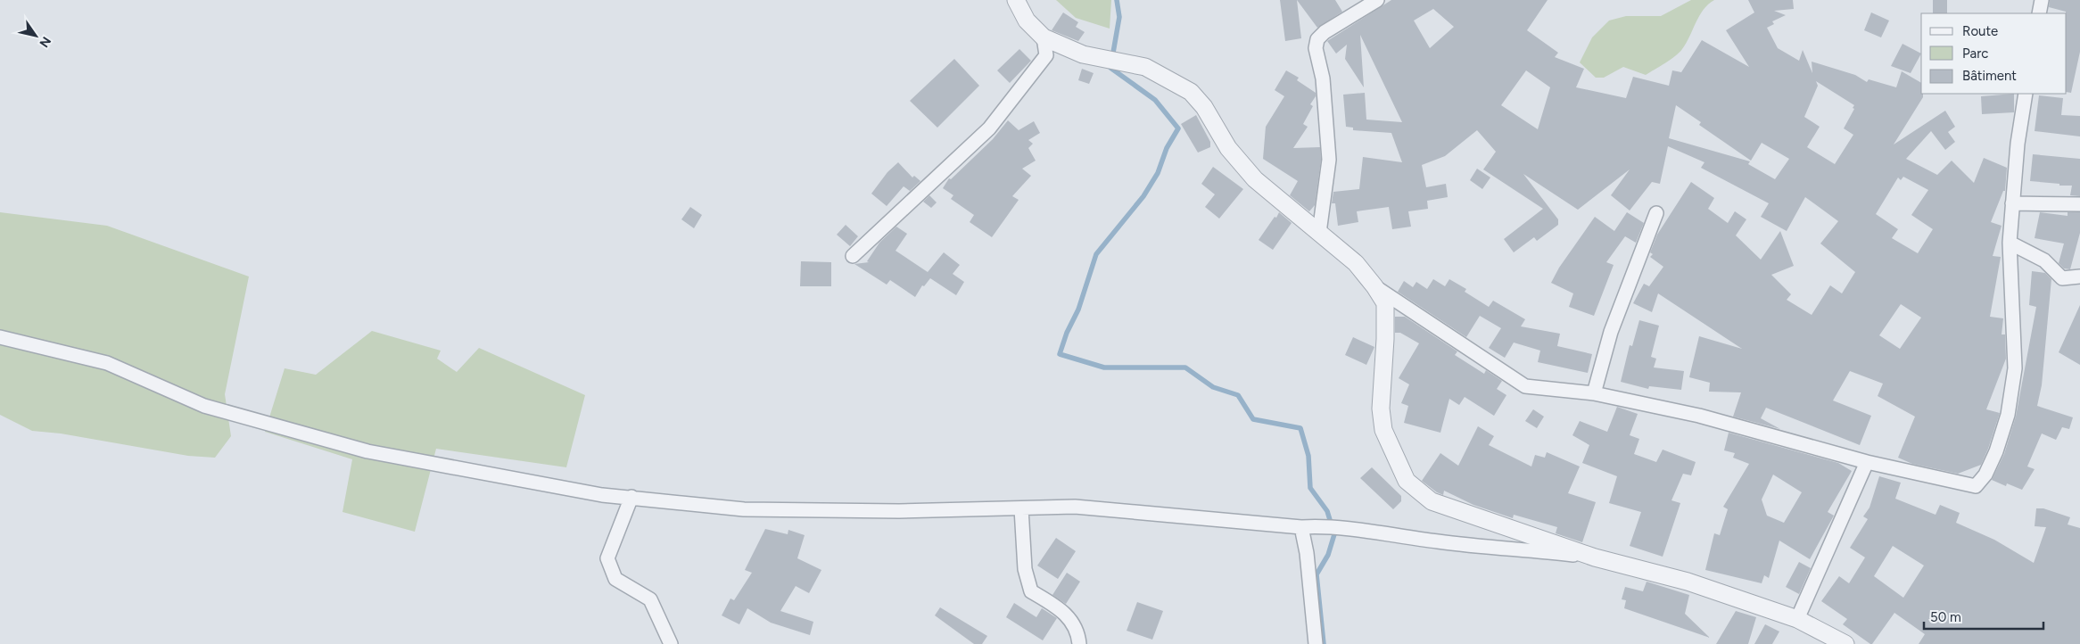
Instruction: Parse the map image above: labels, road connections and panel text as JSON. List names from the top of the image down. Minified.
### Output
{"legend":["Route","Parc","Bâtiment"],"scale_bar":"50 m","north":"bottom right"}
